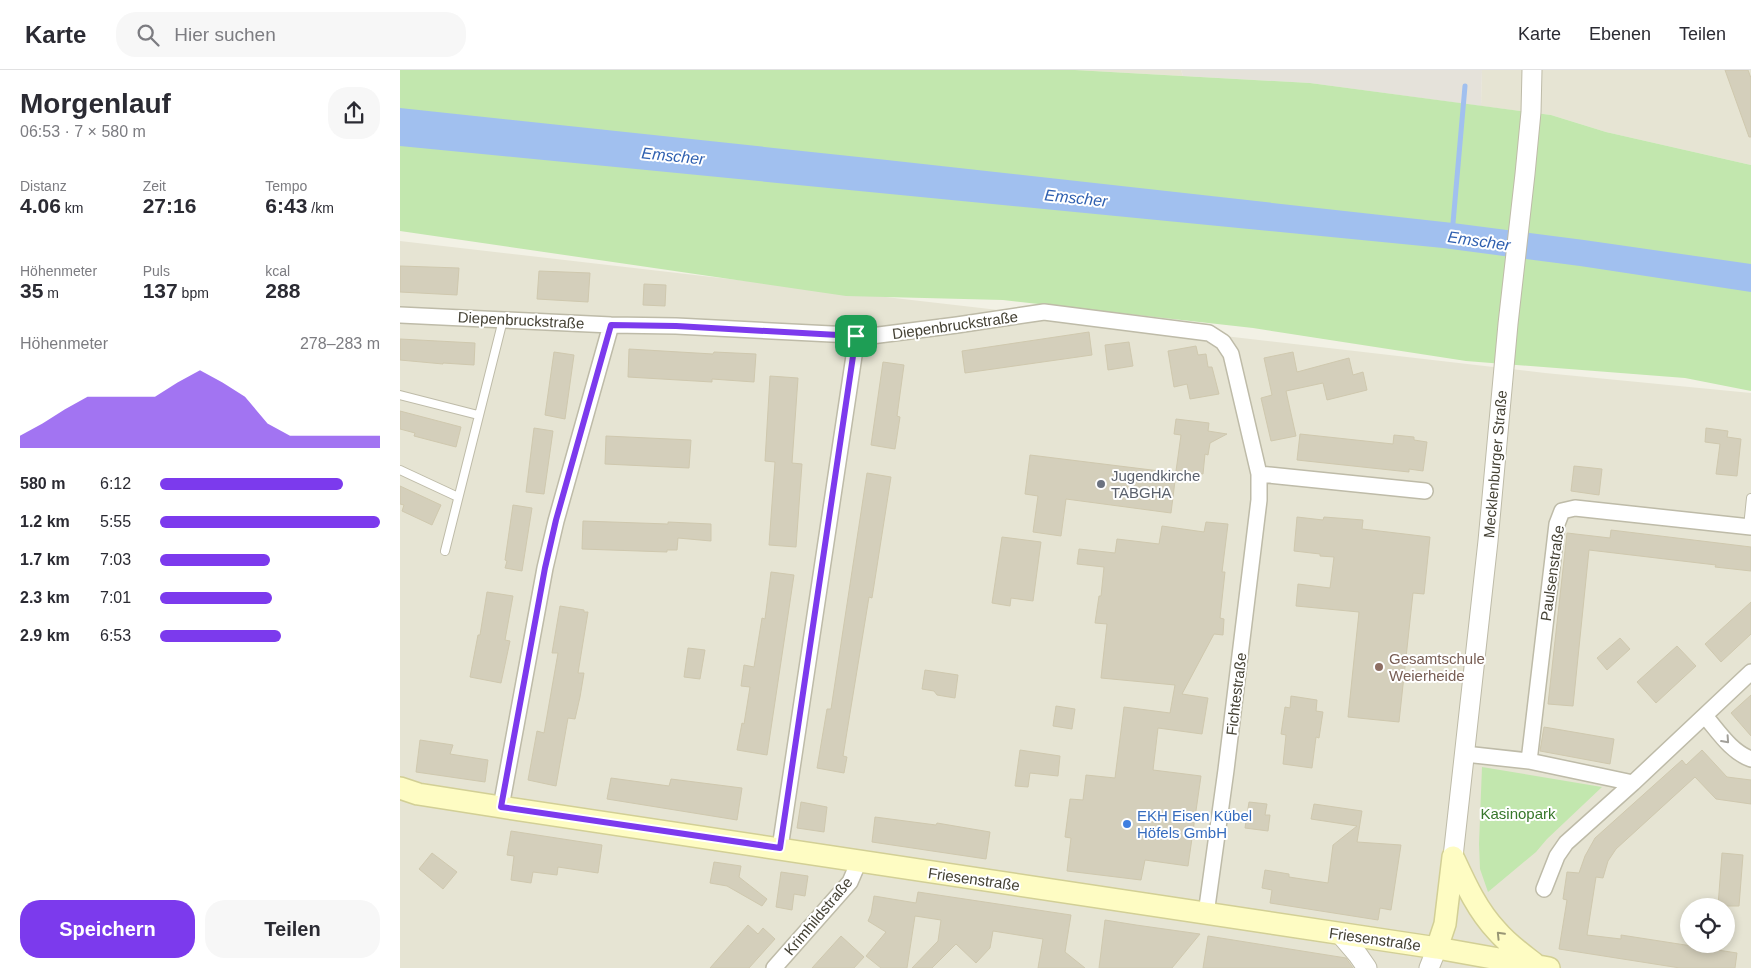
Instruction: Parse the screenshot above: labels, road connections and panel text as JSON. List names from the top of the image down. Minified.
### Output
{"streets":{"main road":["Mecklenburger Straße","Friesenstraße"],"street":["Diepenbruckstraße","Paulsenstraße","Fichtestraße","Krimhildstraße"]},"crossings":[["Diepenbruckstraße","Fichtestraße"],["Mecklenburger Straße","Friesenstraße"],["Fichtestraße","Friesenstraße"],["Friesenstraße","Krimhildstraße"]],"water":["Emscher"],"parks":["Kasinopark"],"places":["Jugendkirche TABGHA","Gesamtschule Weierheide","EKH Eisen Kübel Höfels GmbH"],"page":{"header":"Karte","search":"Hier suchen","nav":["Karte","Ebenen","Teilen"],"heading":["Morgenlauf","06:53 · 7 × 580 m"],"stats":[["Distanz","4.06 km"],["Zeit","27:16"],["Tempo","6:43 /km"],["Höhenmeter","35 m"],["Puls","137 bpm"],["kcal","288"]],"chart":["Höhenmeter","278–283 m"],"list":[{"name":"580 m","note":"6:12"},{"name":"1.2 km","note":"5:55"},{"name":"1.7 km","note":"7:03"},{"name":"2.3 km","note":"7:01"},{"name":"2.9 km","note":"6:53"}],"buttons":["Speichern","Teilen"]}}
